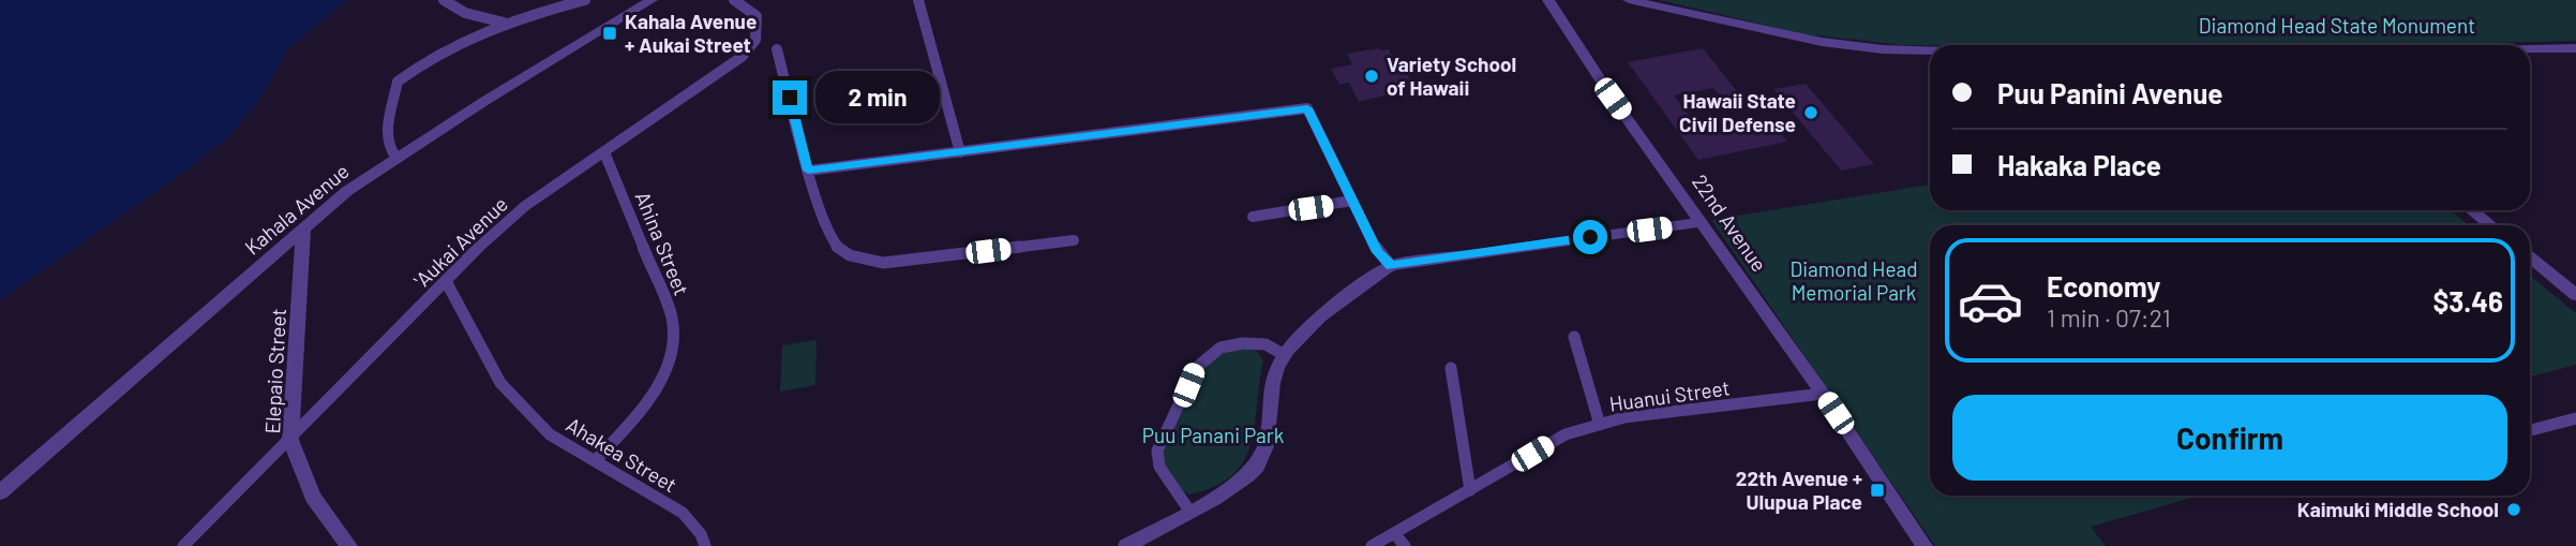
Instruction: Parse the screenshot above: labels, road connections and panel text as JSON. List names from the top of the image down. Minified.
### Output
{"streets":{"street":["Kahala Avenue","22nd Avenue","ʻAukai Avenue","Ahina Street","Elepaio Street","Huanui Street","Ahakea Street"]},"crossings":[["Kahala Avenue","Elepaio Street"],["22nd Avenue","Huanui Street"],["ʻAukai Avenue","Ahina Street"],["ʻAukai Avenue","Elepaio Street"],["ʻAukai Avenue","Ahakea Street"],["Ahina Street","Ahakea Street"]],"parks":["Diamond Head State Monument","Diamond Head Memorial Park","Puu Panani Park"],"places":{"transit":["Kahala Avenue + Aukai Street","22th Avenue + Ulupua Place"],"other":["Variety School of Hawaii","Hawaii State Civil Defense","Kaimuki Middle School"]},"page":{"banner":["Puu Panini Avenue","Hakaka Place"],"bubble":"2 min","list":[{"name":"Economy","note":"1 min · 07:21","value":"$3.46"}],"buttons":"Confirm"}}
